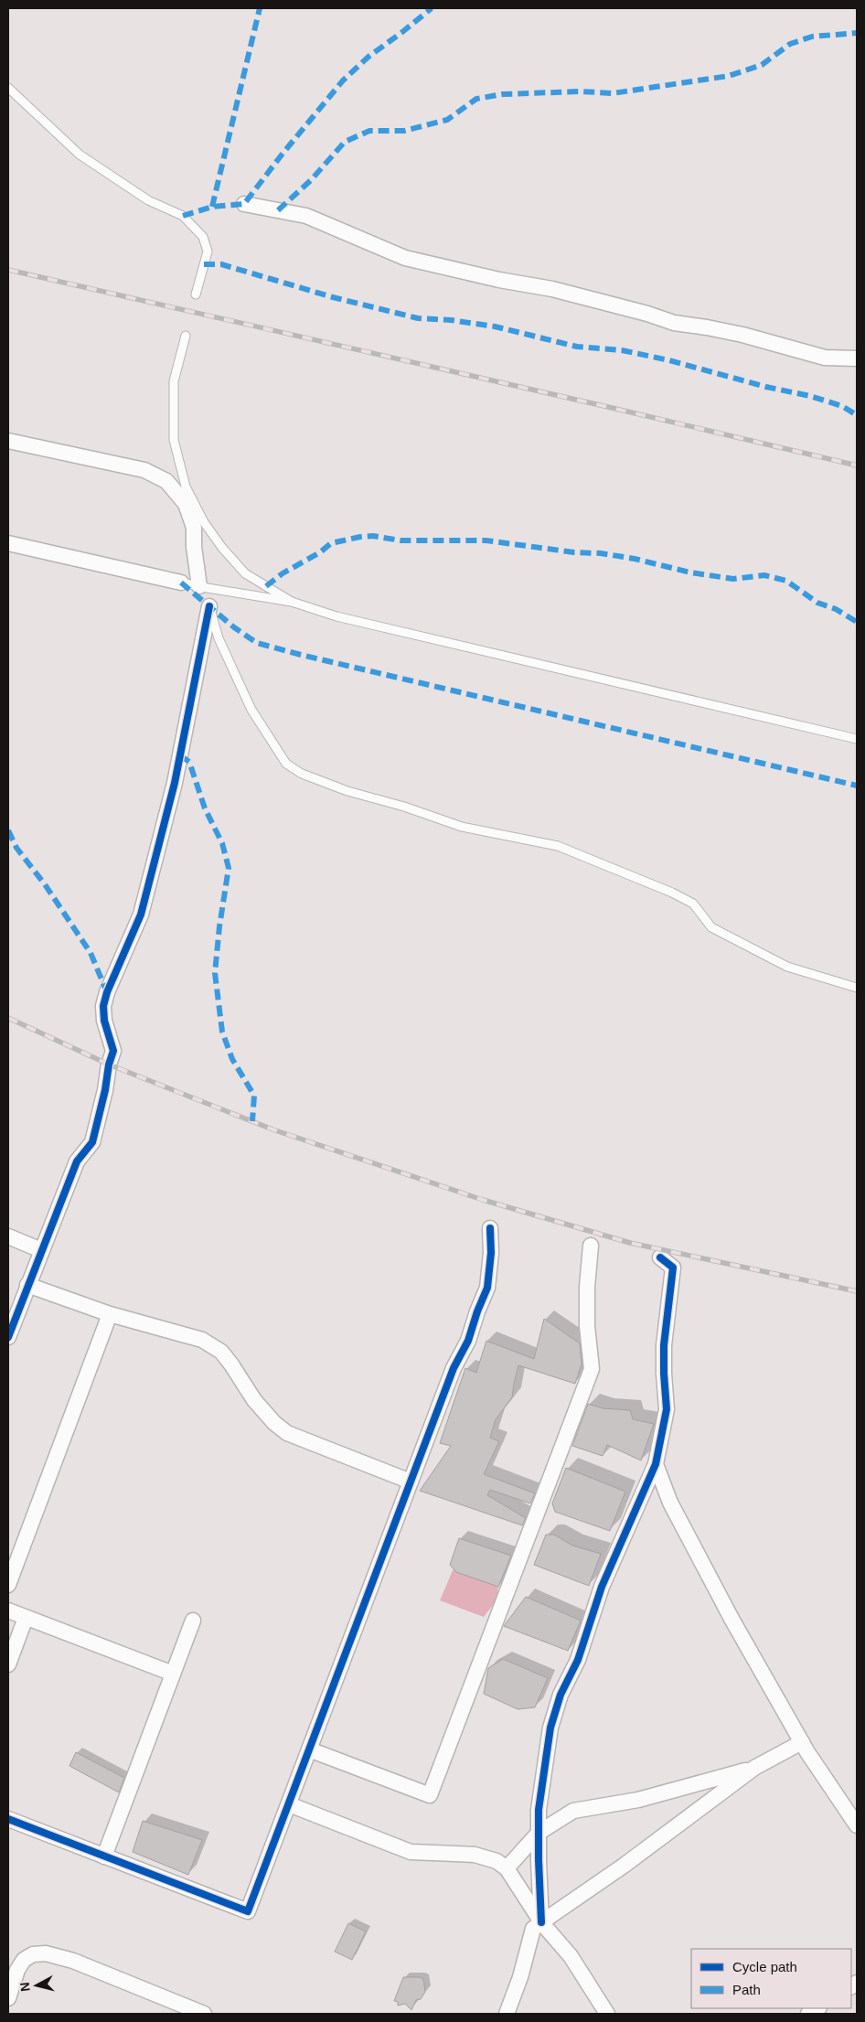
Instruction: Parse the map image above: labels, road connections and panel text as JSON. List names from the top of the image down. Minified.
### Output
{"legend":["Cycle path","Path"],"north":"left"}
